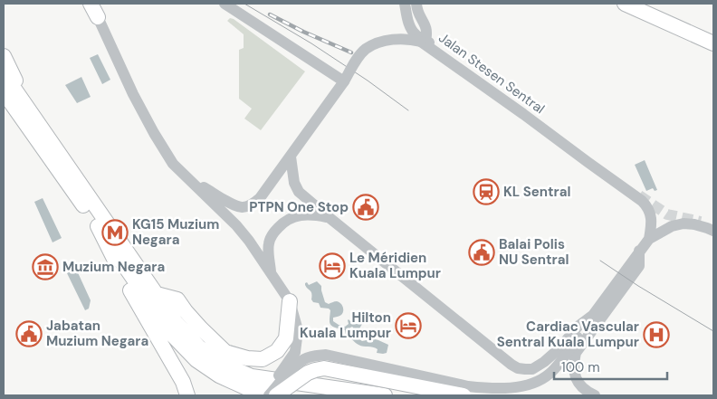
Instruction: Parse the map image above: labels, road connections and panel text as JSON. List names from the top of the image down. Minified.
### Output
{"streets":{"street":["Jalan Stesen Sentral"]},"places":{"station":["KL Sentral"],"public building":["PTPN One Stop","Balai Polis NU Sentral","Jabatan Muzium Negara"],"metro station":["KG15 Muzium Negara"],"hotel":["Le Méridien Kuala Lumpur","Hilton Kuala Lumpur"],"museum":["Muzium Negara"],"hospital":["Cardiac Vascular Sentral Kuala Lumpur"]},"scale_bar":"100 m"}
